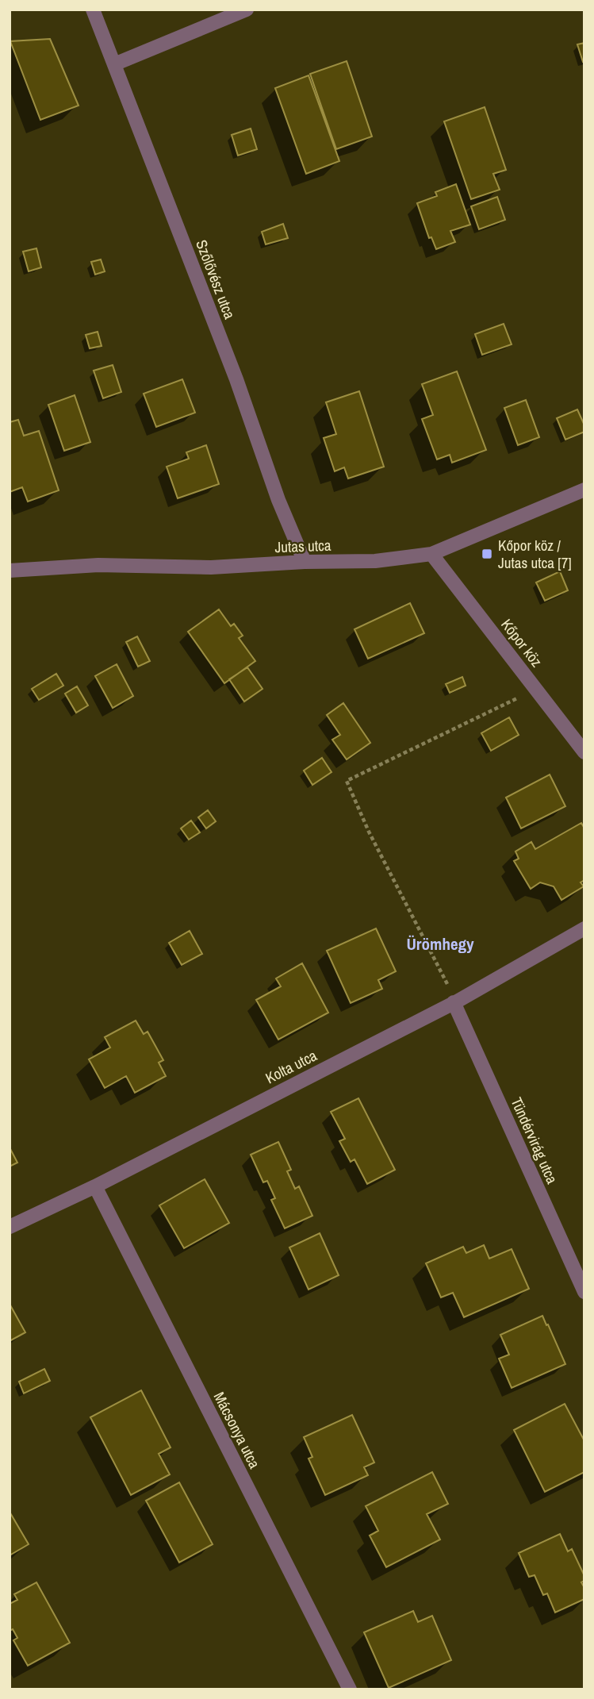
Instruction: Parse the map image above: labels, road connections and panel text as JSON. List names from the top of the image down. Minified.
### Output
{"streets":{"street":["Szőlővész utca","Jutas utca","Kőpor köz","Kolta utca","Tündérvirág utca","Mácsonya utca"]},"crossings":[["Szőlővész utca","Jutas utca"],["Jutas utca","Kőpor köz"],["Kolta utca","Tündérvirág utca"],["Kolta utca","Mácsonya utca"]],"districts":["Ürömhegy"],"places":{"transit":["Kőpor köz / Jutas utca [7]"]}}
